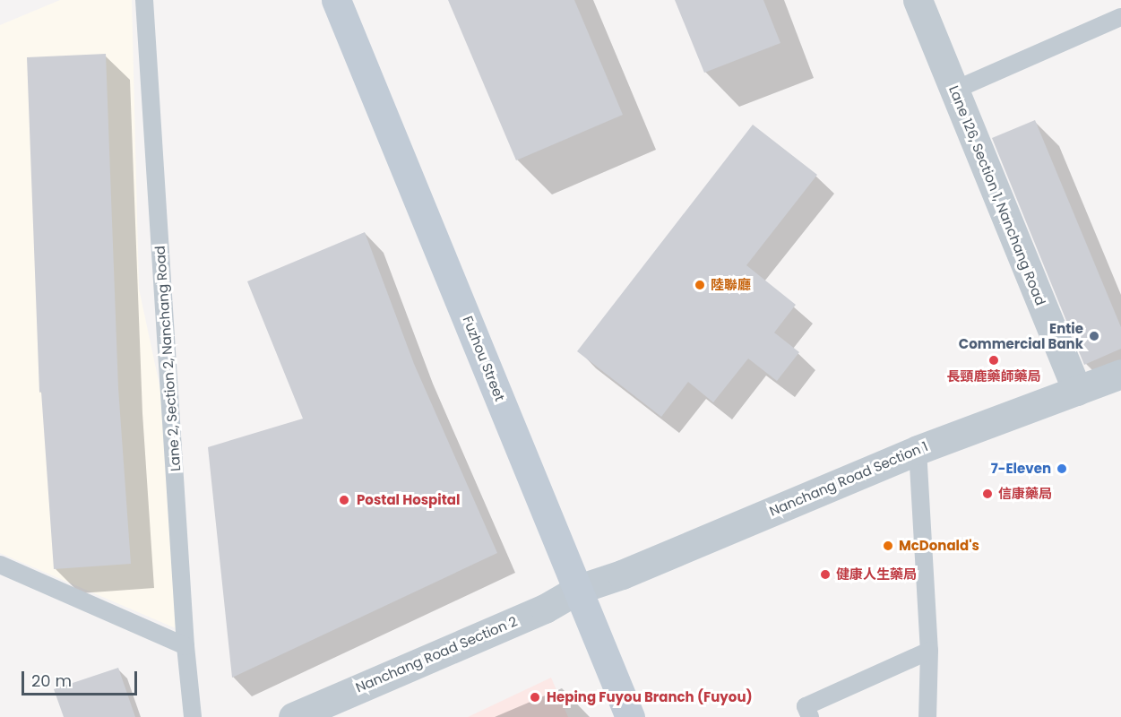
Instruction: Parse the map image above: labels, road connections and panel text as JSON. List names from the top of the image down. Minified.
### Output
{"streets":{"street":["Lane 126, Section 1, Nanchang Road","Fuzhou Street","Nanchang Road Section 1","Nanchang Road Section 2"],"lane":["Lane 2, Section 2, Nanchang Road"]},"crossings":[["Lane 126, Section 1, Nanchang Road","Nanchang Road Section 1"],["Fuzhou Street","Nanchang Road Section 1"],["Fuzhou Street","Nanchang Road Section 2"],["Nanchang Road Section 1","Nanchang Road Section 2"]],"places":["陸聯廳","Entie Commercial Bank","長頸鹿藥師藥局","7-Eleven","信康藥局","Postal Hospital","McDonald's","健康人生藥局","Heping Fuyou Branch (Fuyou)"],"scale_bar":"20 m"}
